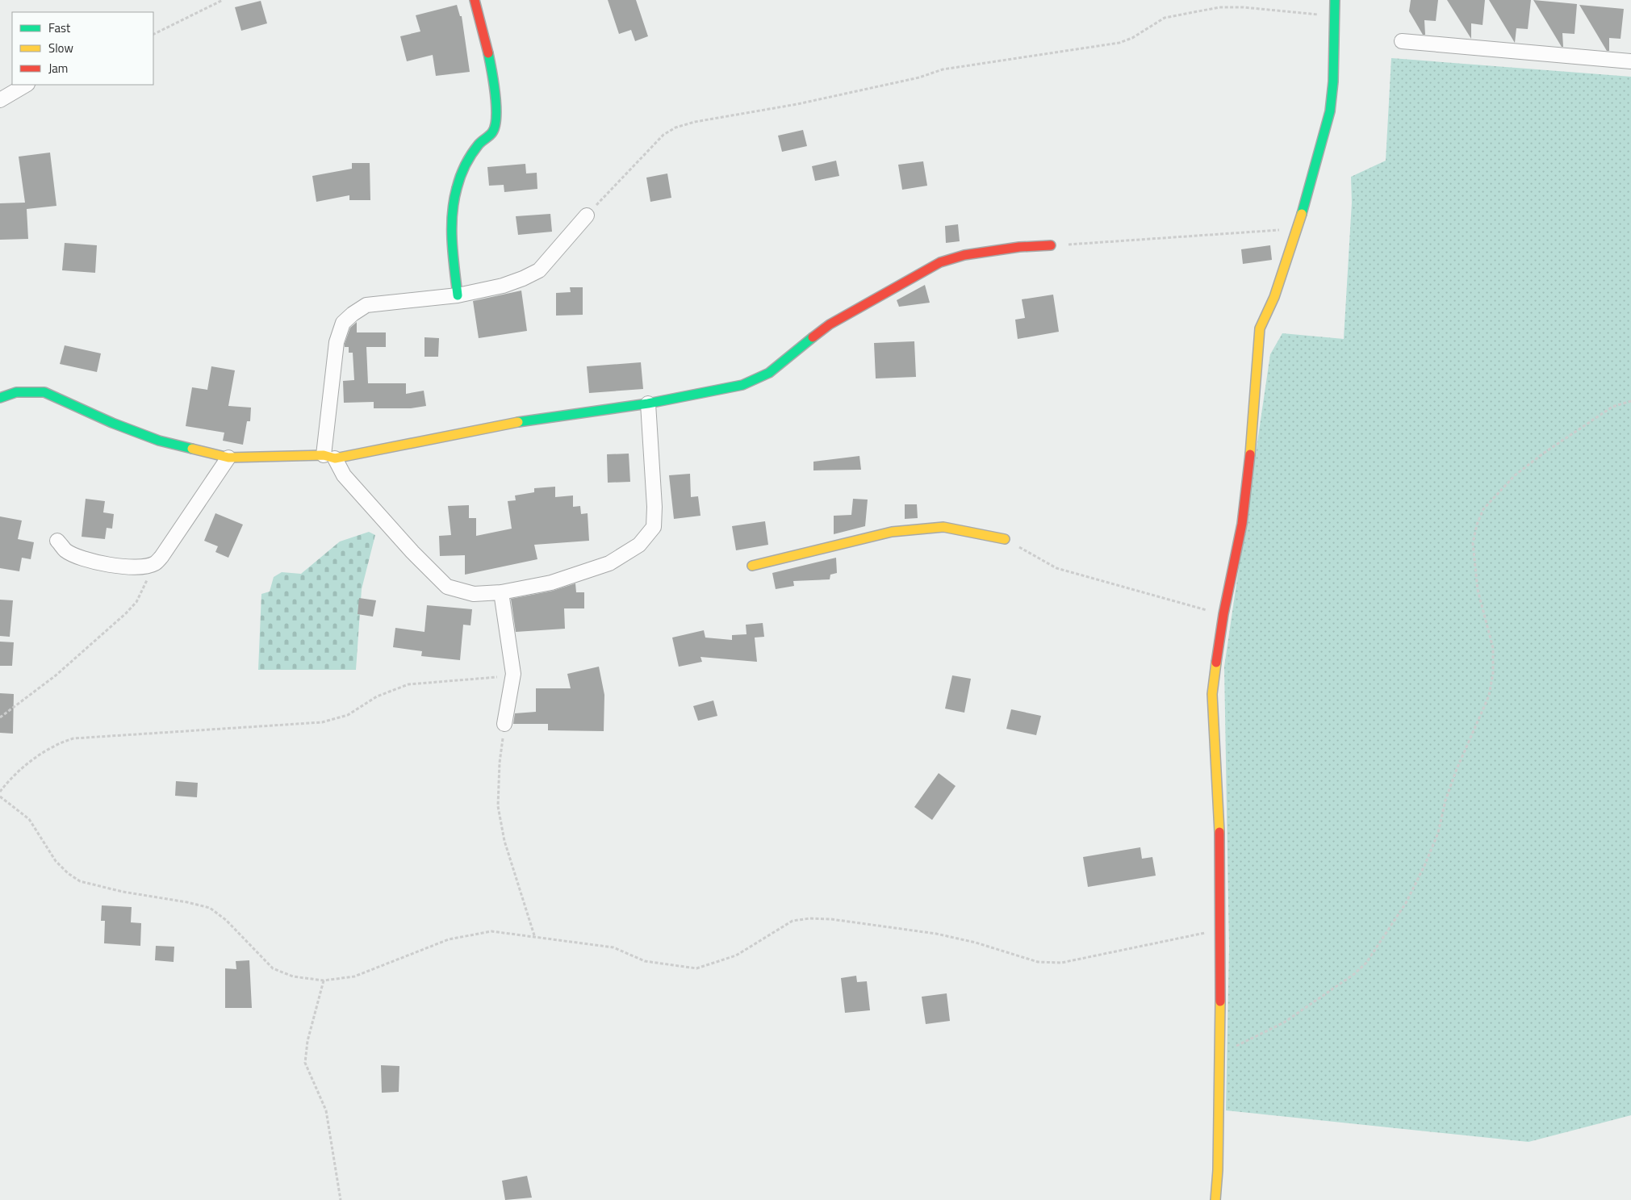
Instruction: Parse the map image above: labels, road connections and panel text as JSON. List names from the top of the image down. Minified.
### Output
{"legend":["Fast","Slow","Jam"]}
